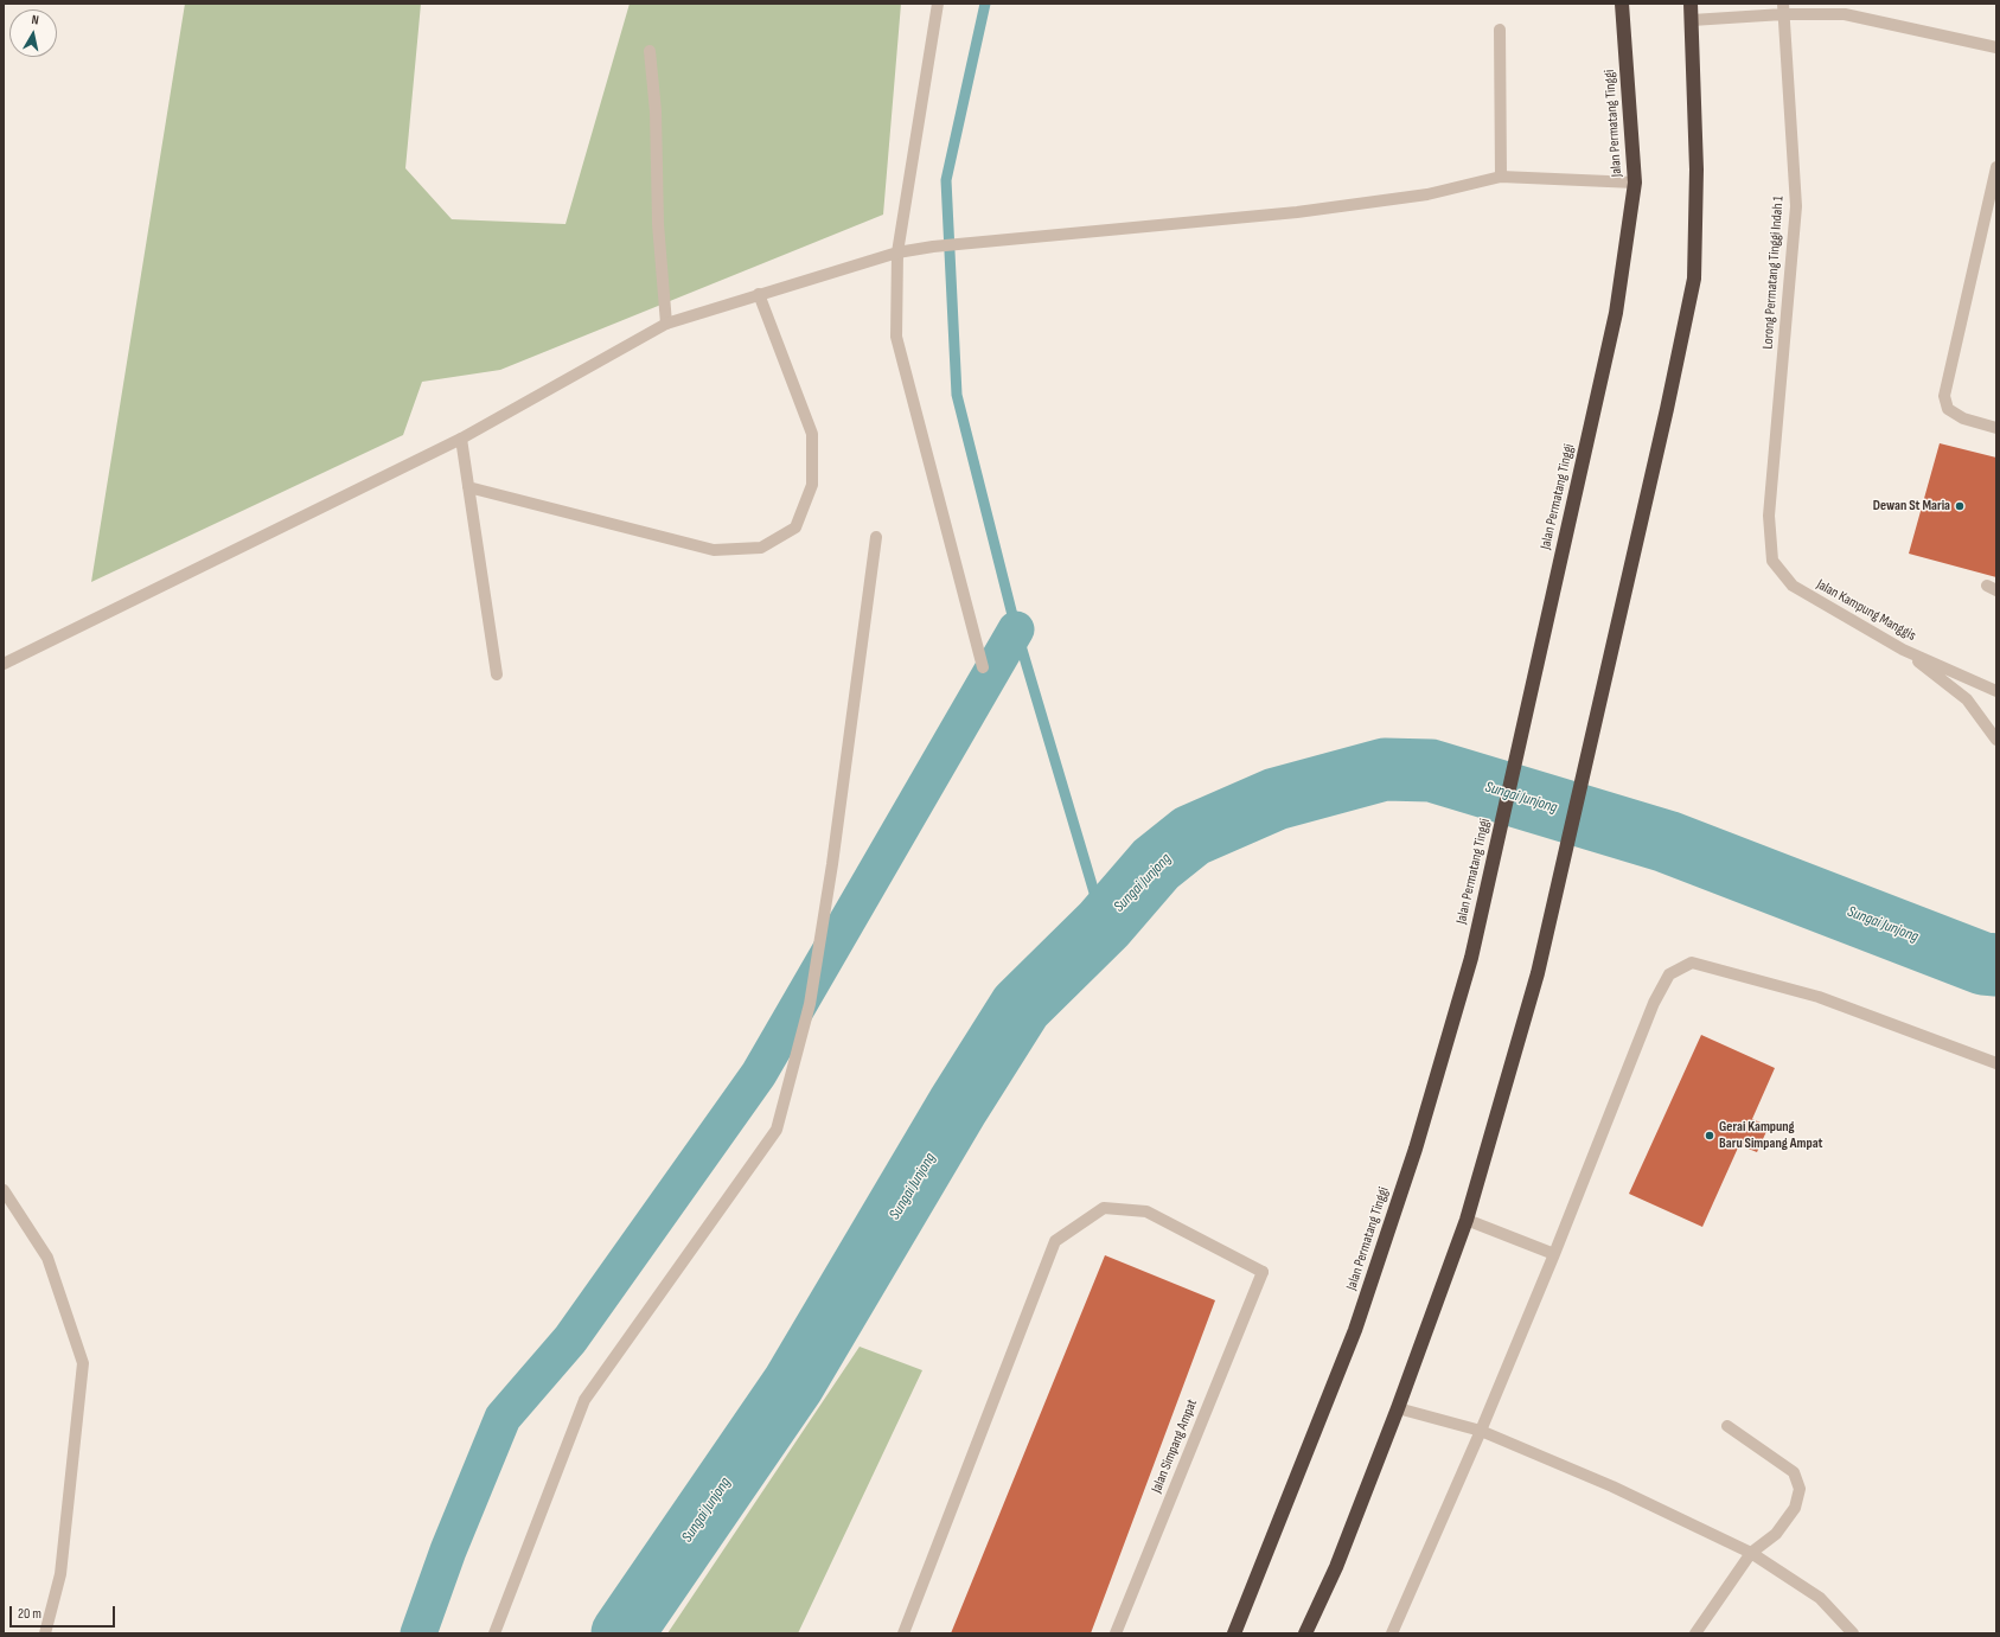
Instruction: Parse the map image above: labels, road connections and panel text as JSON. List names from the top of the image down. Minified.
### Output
{"streets":{"highway":["Jalan Permatang Tinggi"],"street":["Lorong Permatang Tinggi Indah 1","Jalan Kampung Manggis","Jalan Simpang Ampat"]},"crossings":[["Lorong Permatang Tinggi Indah 1","Jalan Kampung Manggis"]],"water":["Sungai Junjong"],"places":["Dewan St Maria","Gerai Kampung Baru Simpang Ampat"],"scale_bar":"20 m","north":"top"}
